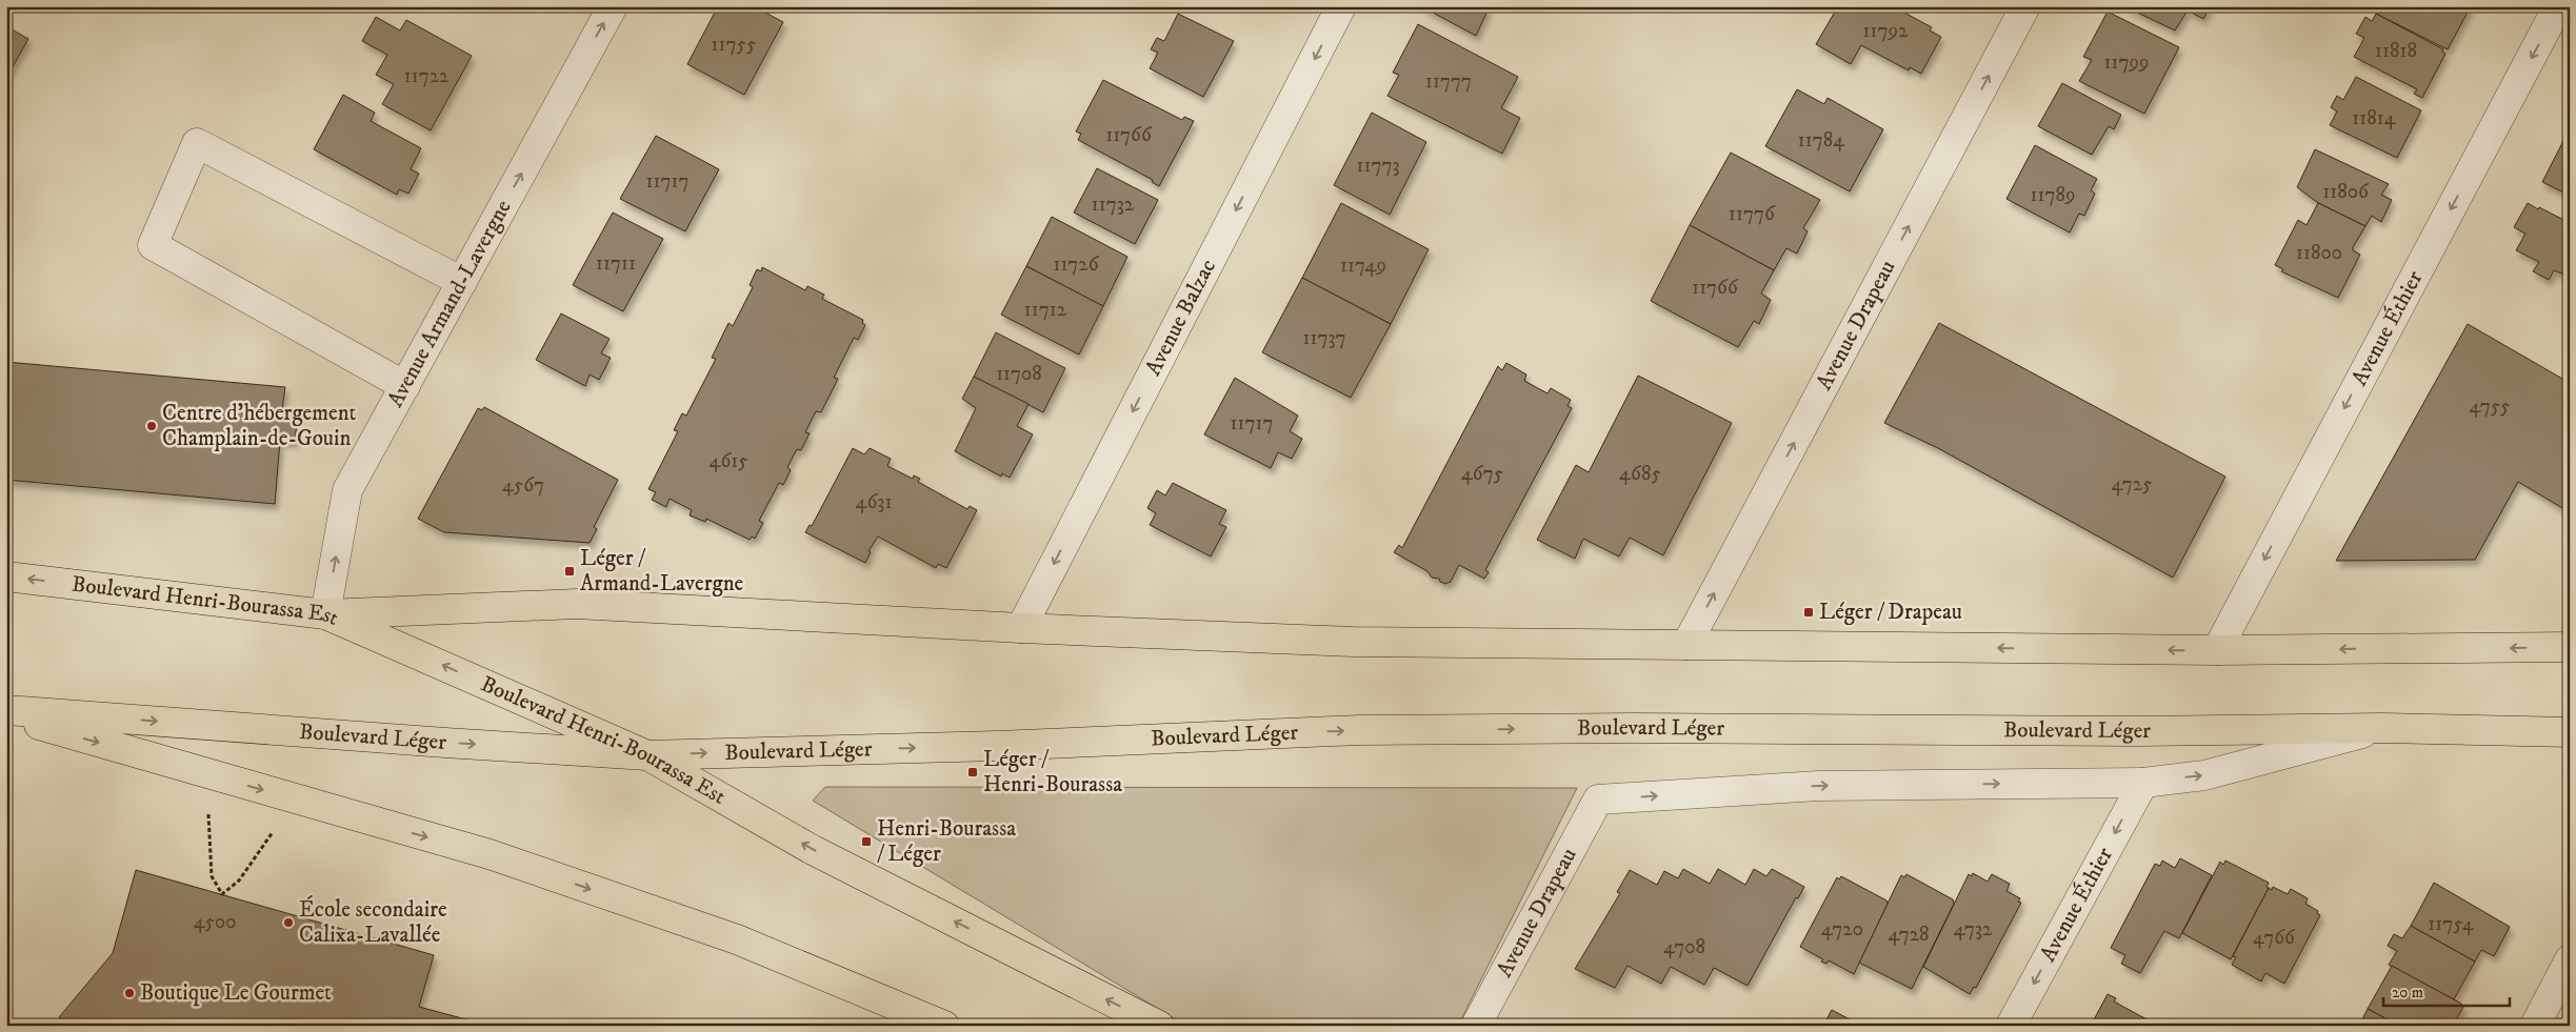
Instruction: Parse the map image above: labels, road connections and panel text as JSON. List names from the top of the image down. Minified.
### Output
{"streets":{"main road":["Boulevard Henri-Bourassa Est","Boulevard Léger"],"street":["Avenue Armand-Lavergne","Avenue Balzac","Avenue Drapeau","Avenue Éthier"]},"crossings":[["Avenue Armand-Lavergne","Boulevard Henri-Bourassa Est"],["Avenue Drapeau","Boulevard Léger"],["Avenue Éthier","Boulevard Léger"],["Boulevard Henri-Bourassa Est","Boulevard Léger"]],"one_way":["Avenue Armand-Lavergne","Avenue Balzac","Avenue Drapeau","Avenue Éthier"],"places":{"other":["Centre d'hébergement Champlain-de-Gouin","École secondaire Calixa-Lavallée","Boutique Le Gourmet"],"transit":["Léger / Armand-Lavergne","Léger / Drapeau","Léger / Henri-Bourassa","Henri-Bourassa / Léger"]},"house_numbers":["11792","11755","11818","11799","11722","11777","11814","11766","11784","11773","11717","11806","11789","11732","11776","11800","11711","11726","11749","11766","11712","11737","11708","4755","11717","4615","4675","4685","4725","4567","4631","4500","11754","4720","4732","4728","4766","4708"],"scale_bar":"20 m"}
